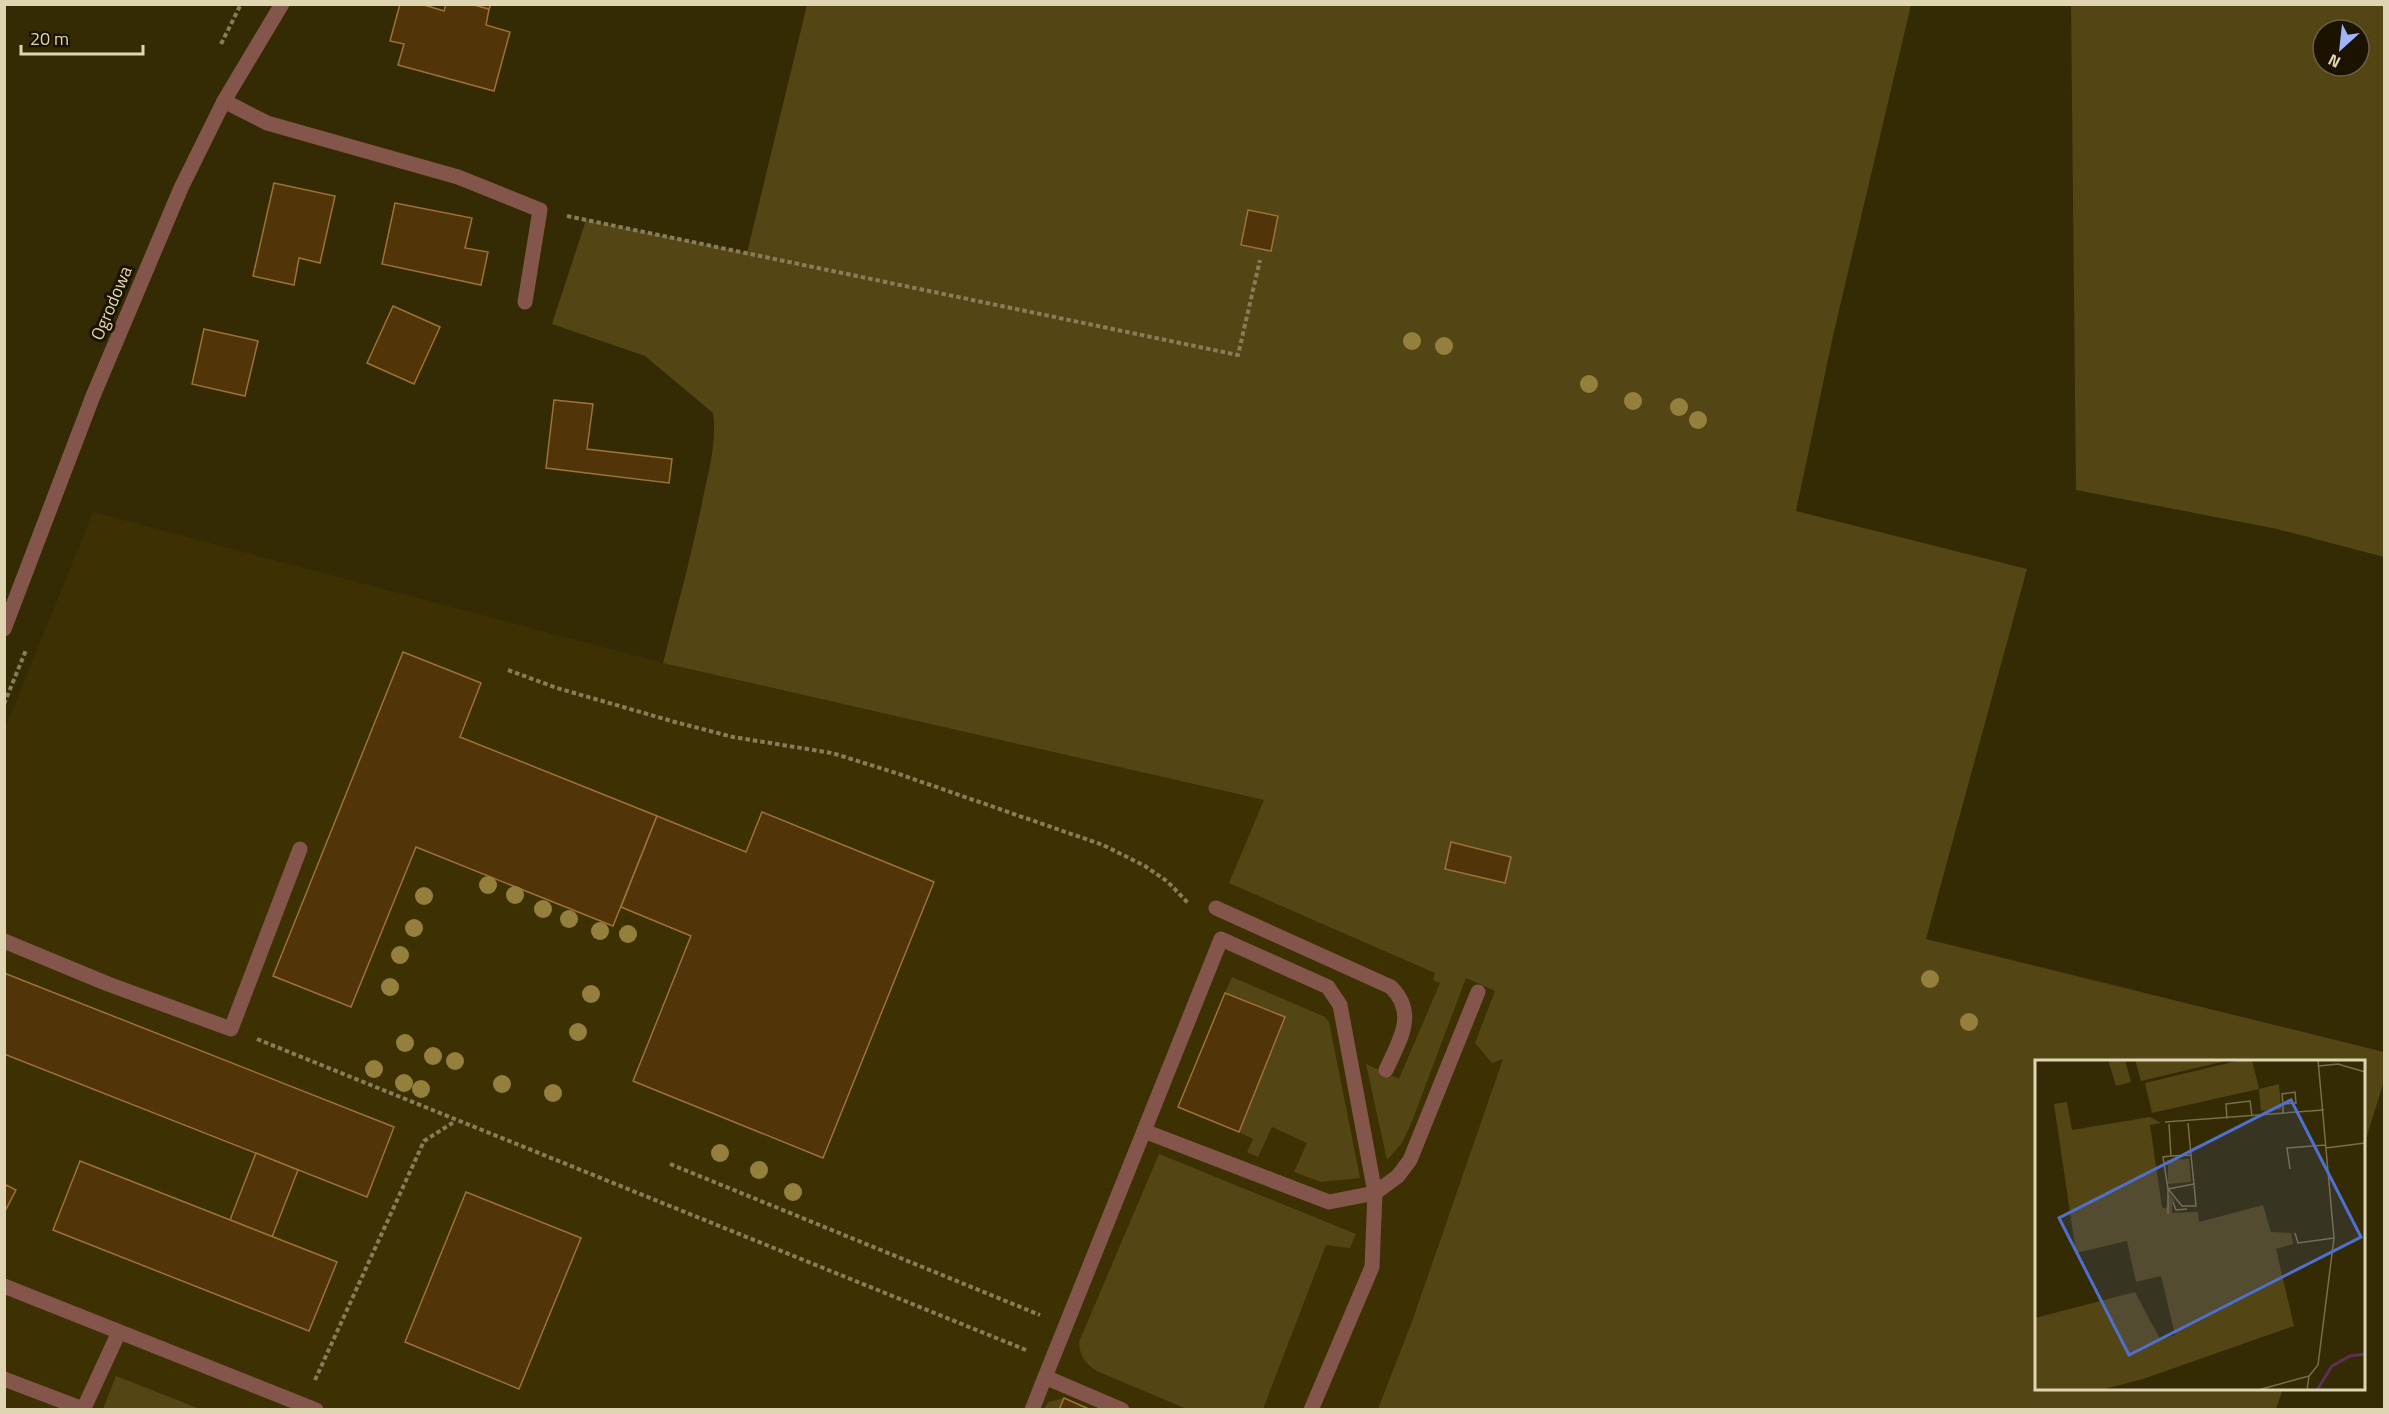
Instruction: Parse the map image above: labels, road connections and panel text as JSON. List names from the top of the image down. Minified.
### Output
{"streets":{"street":["Ogrodowa"]},"scale_bar":"20 m","north":"bottom left"}
